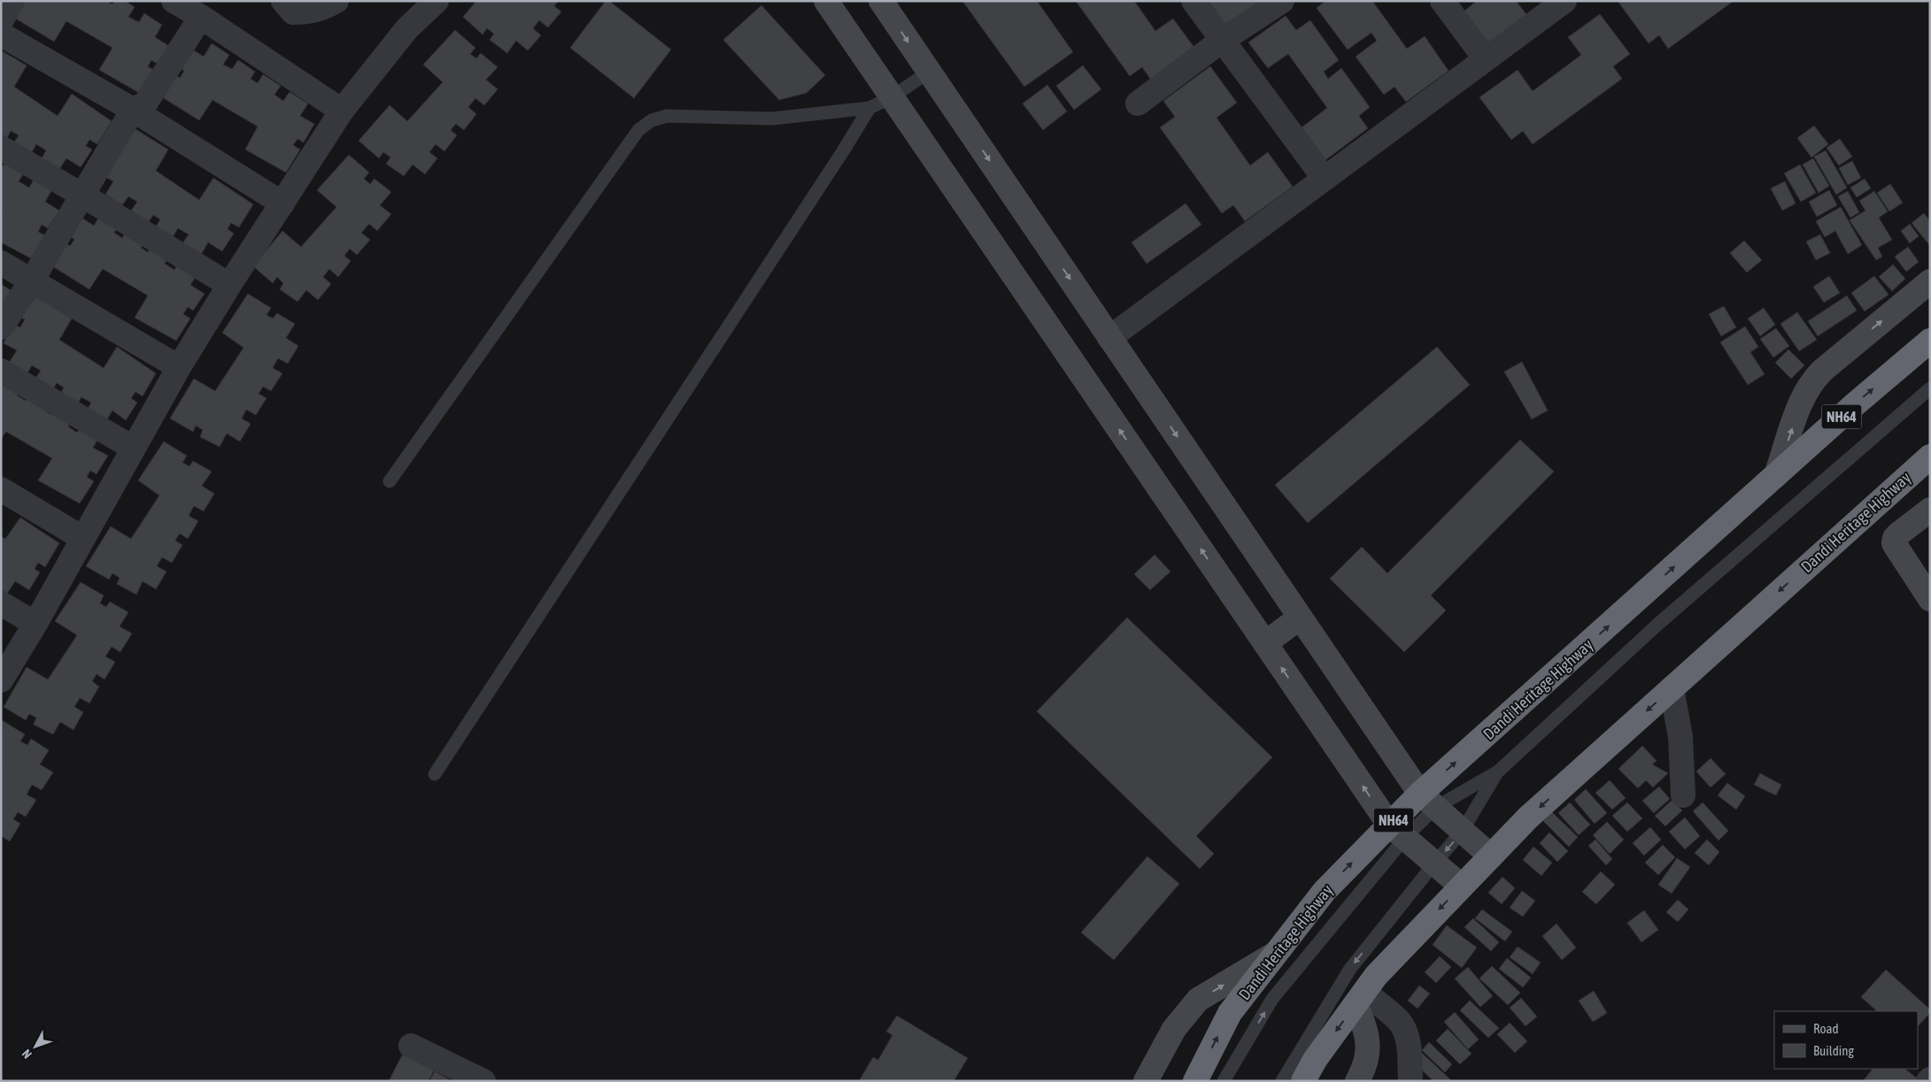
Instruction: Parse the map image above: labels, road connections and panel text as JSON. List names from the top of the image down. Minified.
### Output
{"streets":{"highway":["NH64","Dandi Heritage Highway"]},"legend":["Road","Building"],"north":"bottom left"}
